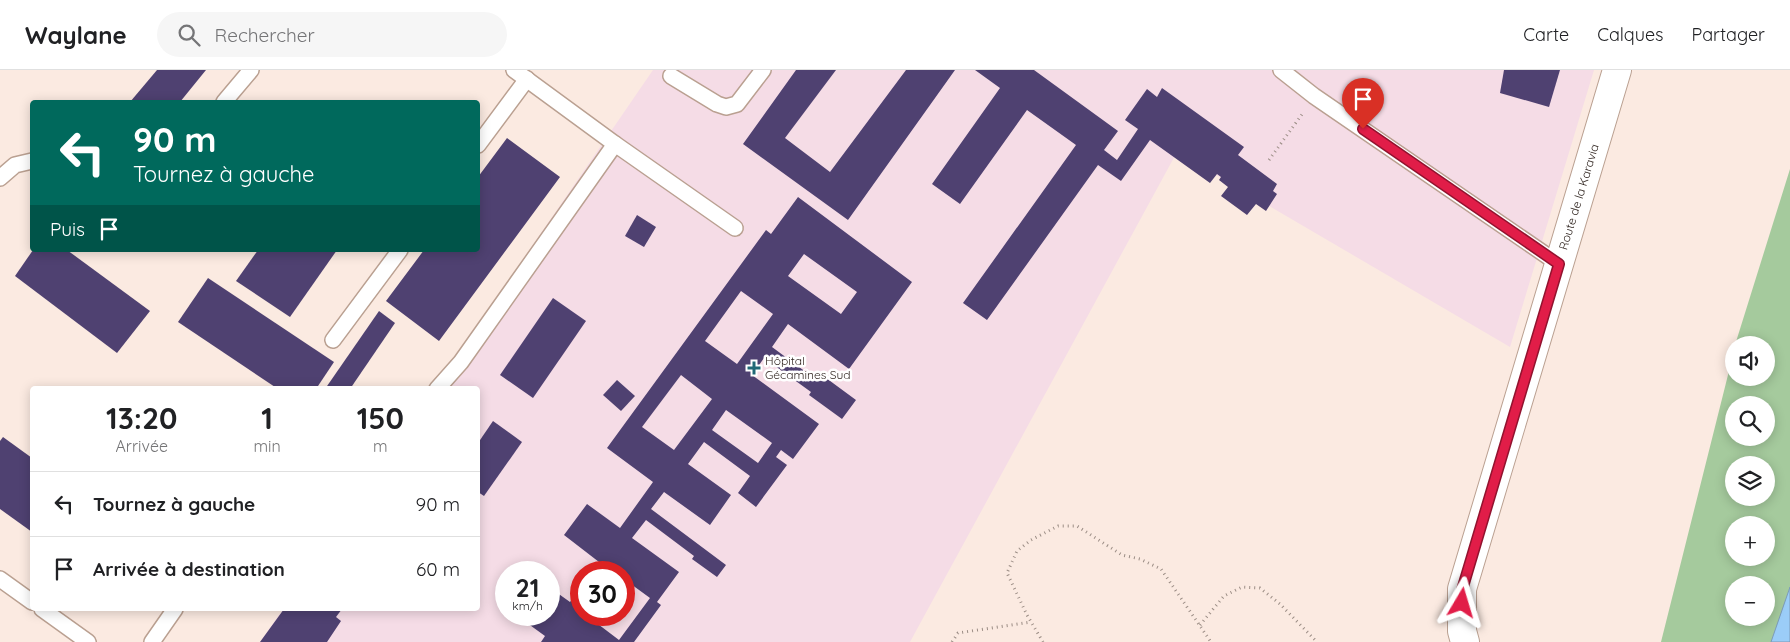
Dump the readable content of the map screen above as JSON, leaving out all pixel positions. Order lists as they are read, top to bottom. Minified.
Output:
{"streets":{"street":["Route de la Karavia"]},"places":{"health":["Hôpital Gécamines Sud"]},"page":{"header":"Waylane","search":"Rechercher","nav":["Carte","Calques","Partager"],"turn":["90 m","Tournez à gauche"],"then":"Puis","map_buttons":["+","−"],"eta":["13:20","Arrivée","1","min","150","m"],"list":[{"name":"Tournez à gauche","value":"90 m"},{"name":"Arrivée à destination","value":"60 m"}],"speed":"21 km/h","limit":"30"}}
